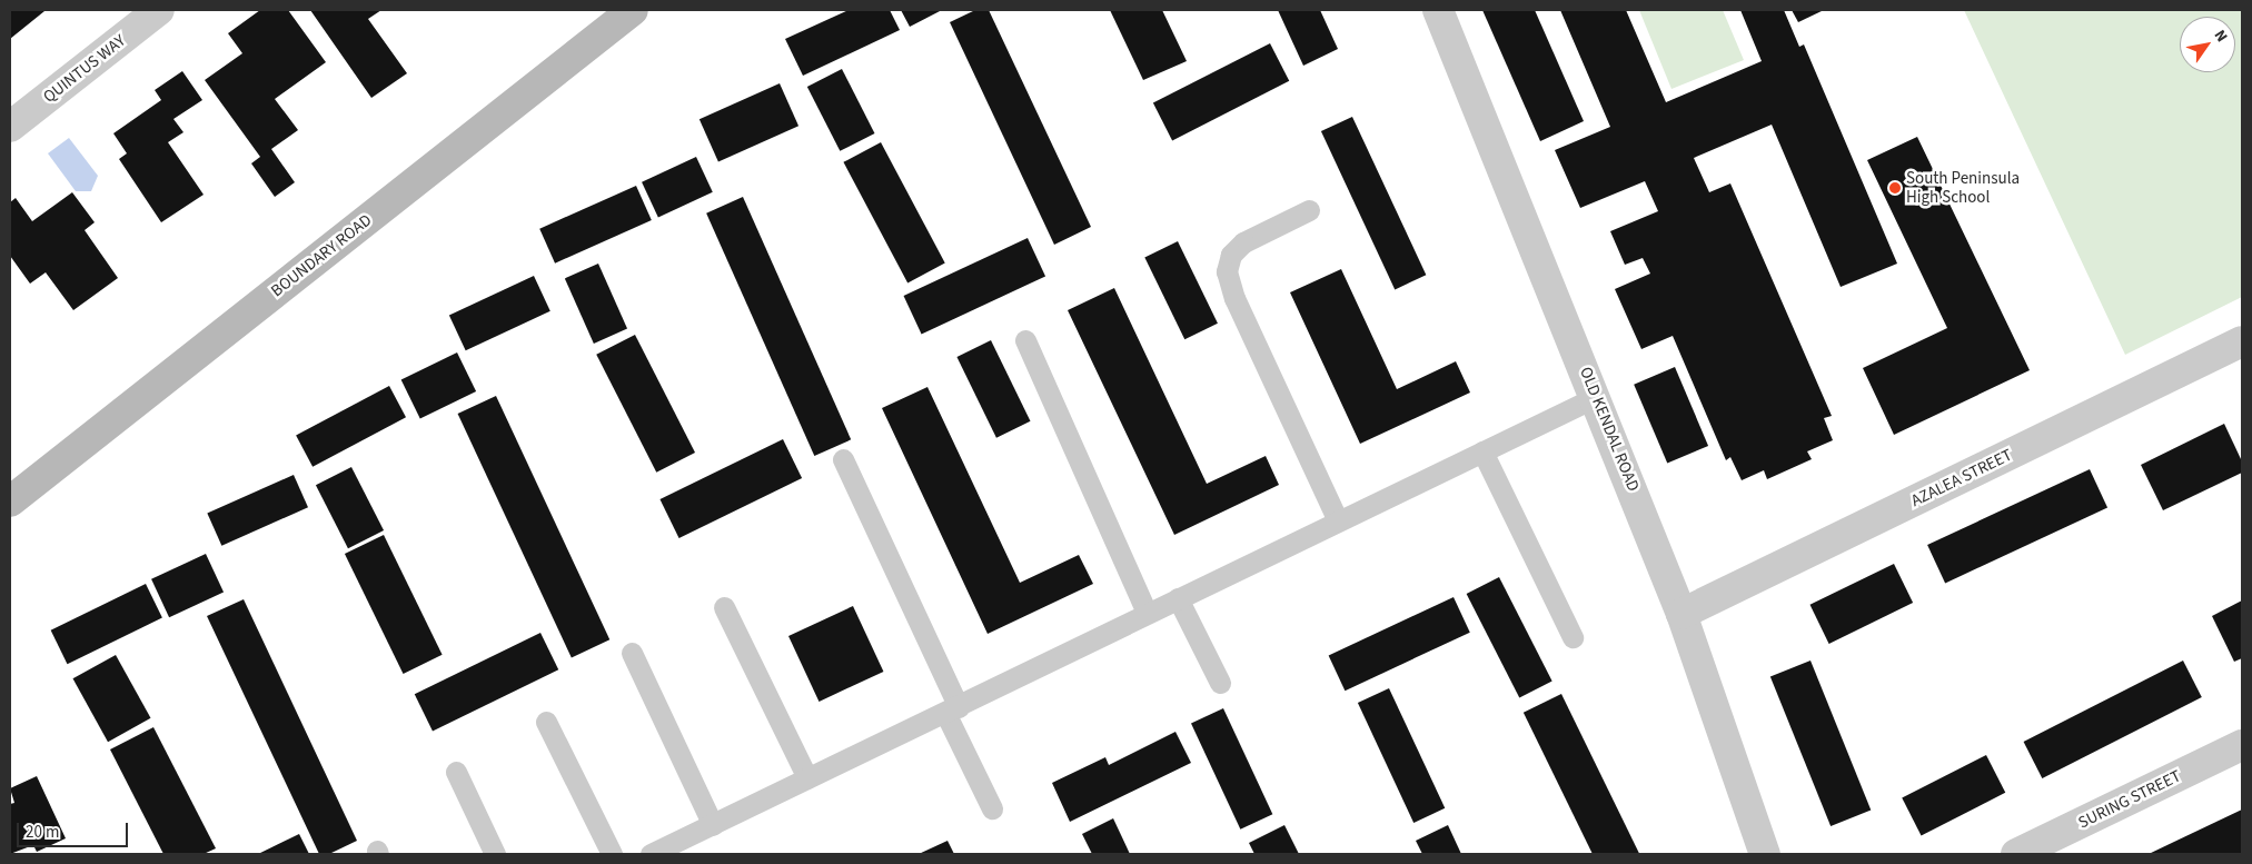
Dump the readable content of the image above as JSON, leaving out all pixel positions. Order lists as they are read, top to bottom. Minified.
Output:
{"streets":{"street":["QUINTUS WAY","BOUNDARY ROAD","OLD KENDAL ROAD","AZALEA STREET","SURING STREET"]},"crossings":[["OLD KENDAL ROAD","AZALEA STREET"]],"places":["South Peninsula High School"],"scale_bar":"20 m","north":"top right"}
